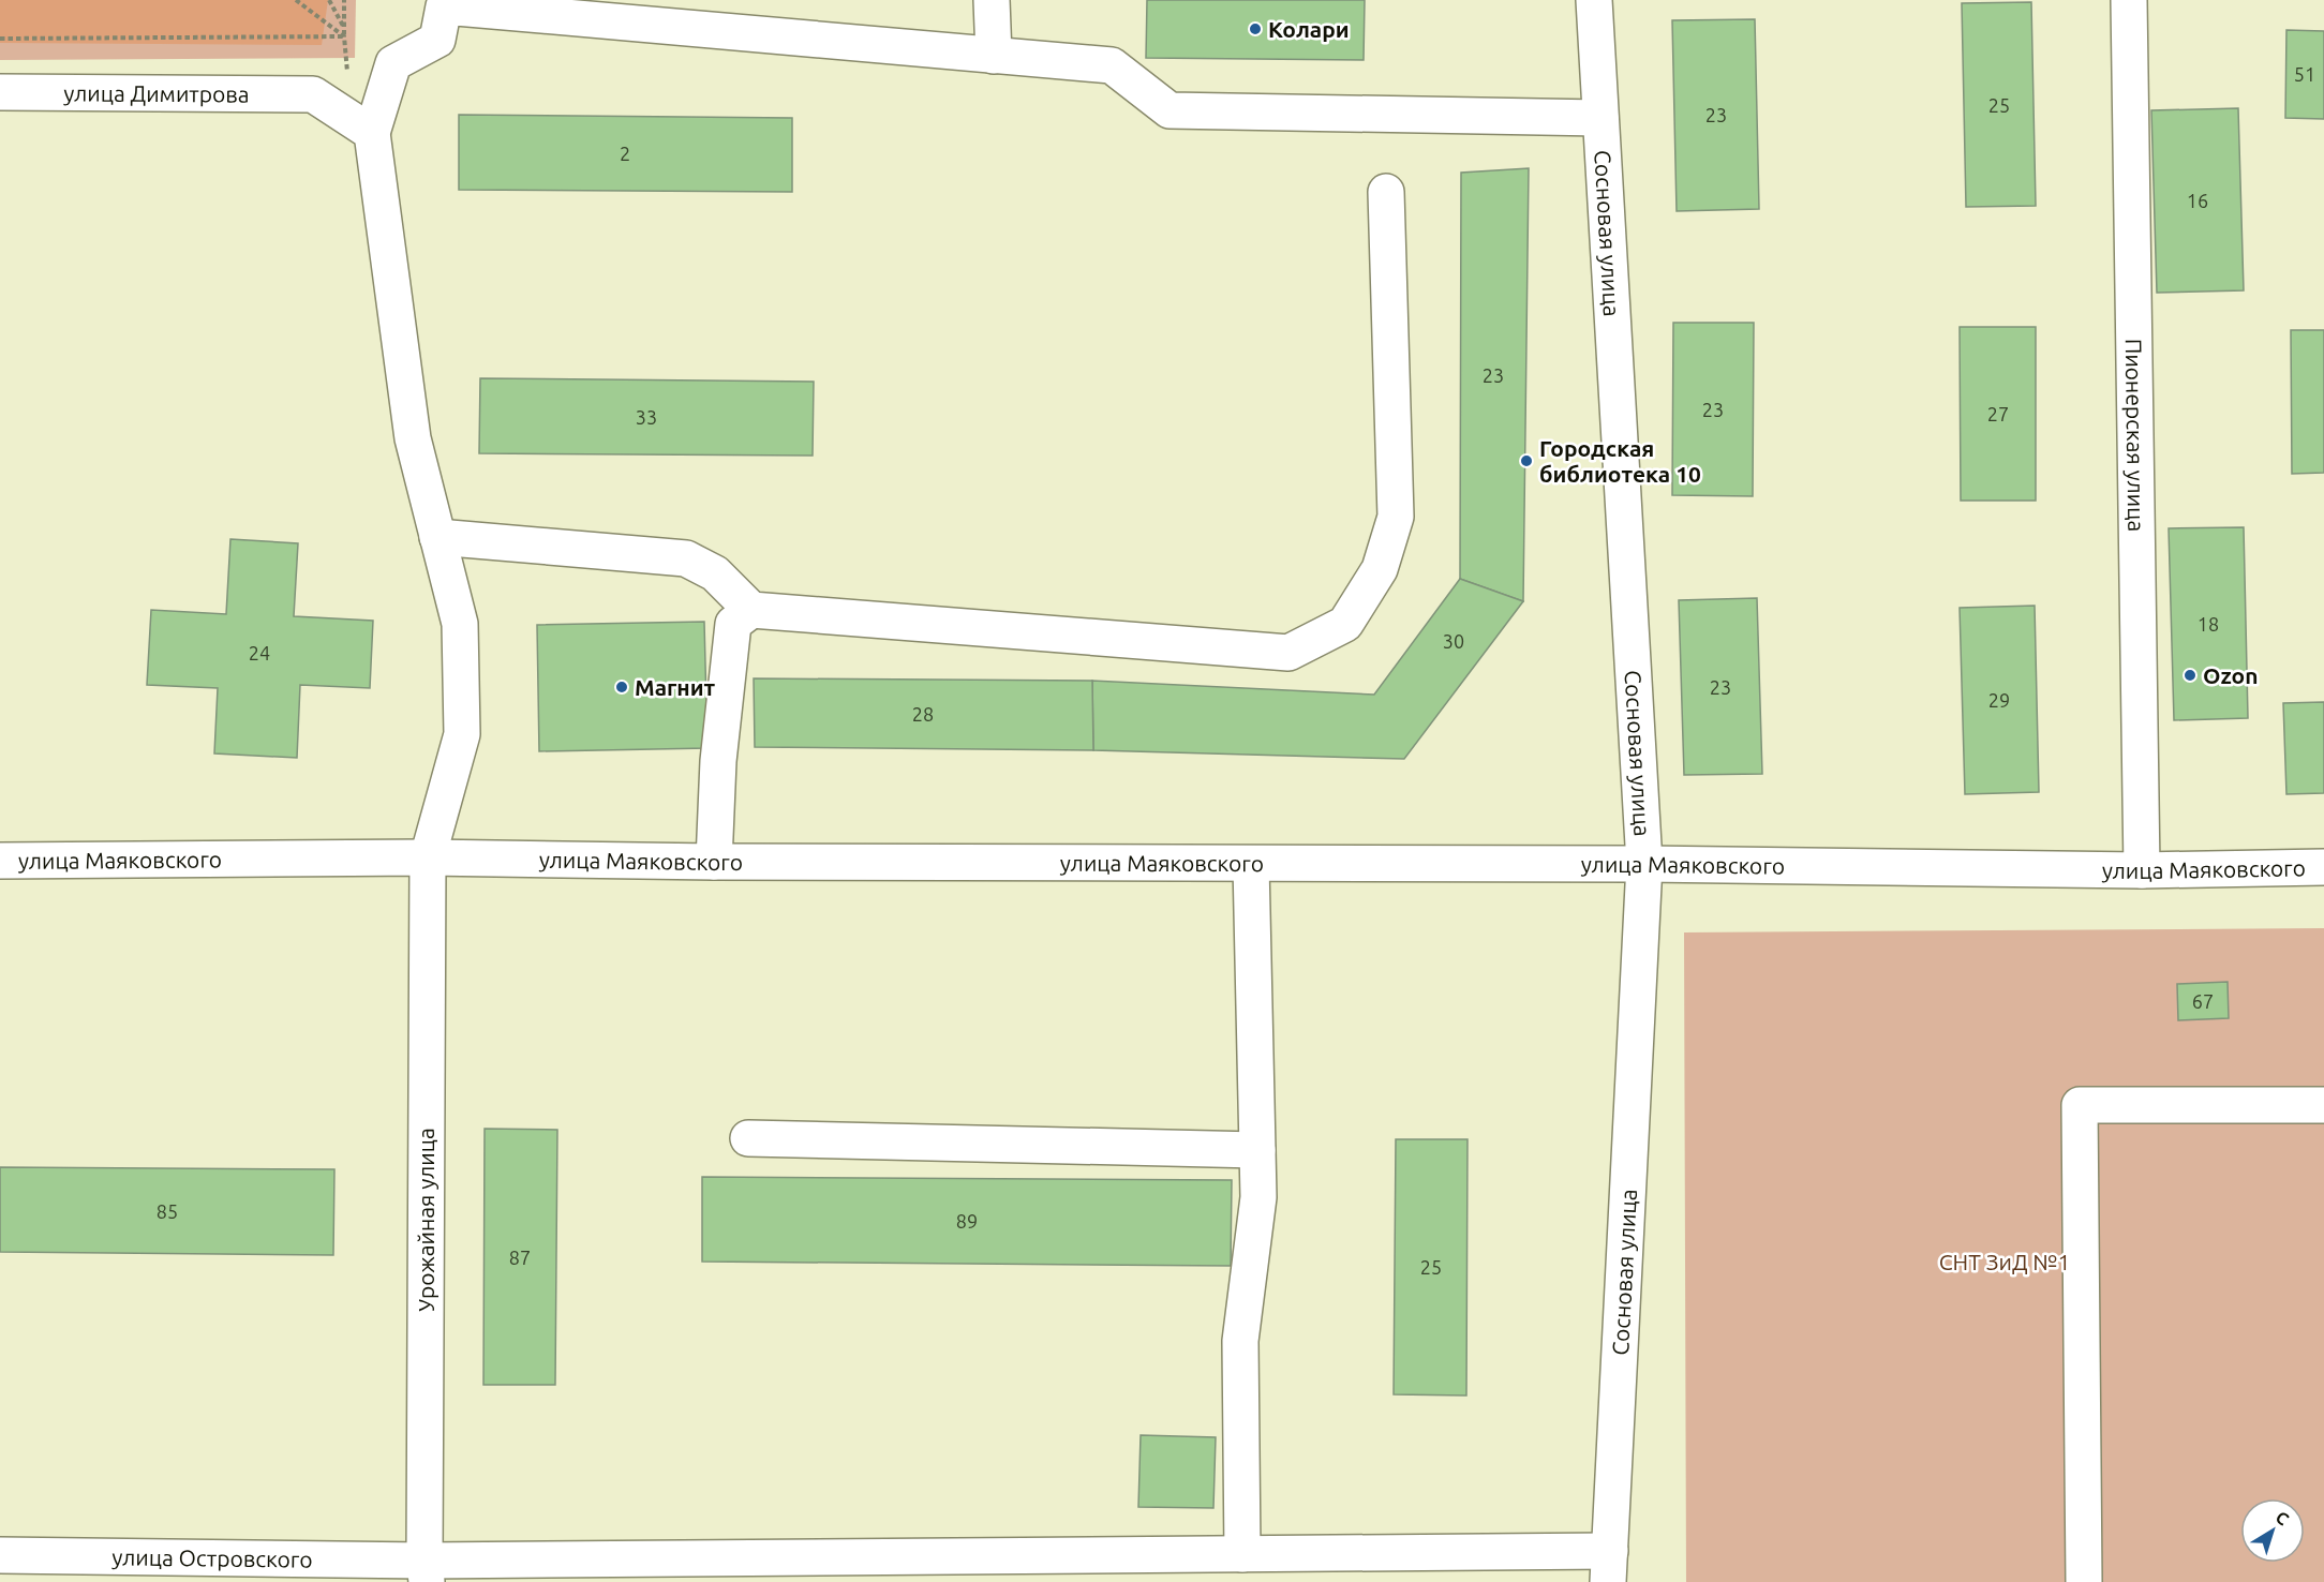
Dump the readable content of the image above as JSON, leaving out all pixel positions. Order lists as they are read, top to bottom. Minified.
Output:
{"streets":{"street":["улица Димитрова","Сосновая улица","Пионерская улица","улица Маяковского","Урожайная улица","улица Островского"]},"crossings":[["улица Димитрова","Урожайная улица"],["Сосновая улица","улица Маяковского"],["Сосновая улица","улица Островского"],["Пионерская улица","улица Маяковского"],["улица Маяковского","Урожайная улица"],["Урожайная улица","улица Островского"]],"parks":["СНТ ЗиД №1"],"places":["Колари","Городская библиотека 10","Ozon","Магнит"],"house_numbers":["51","25","23","2","16","23","23","27","33","18","30","24","23","29","28","67","85","89","87","25"],"north":"top right"}
